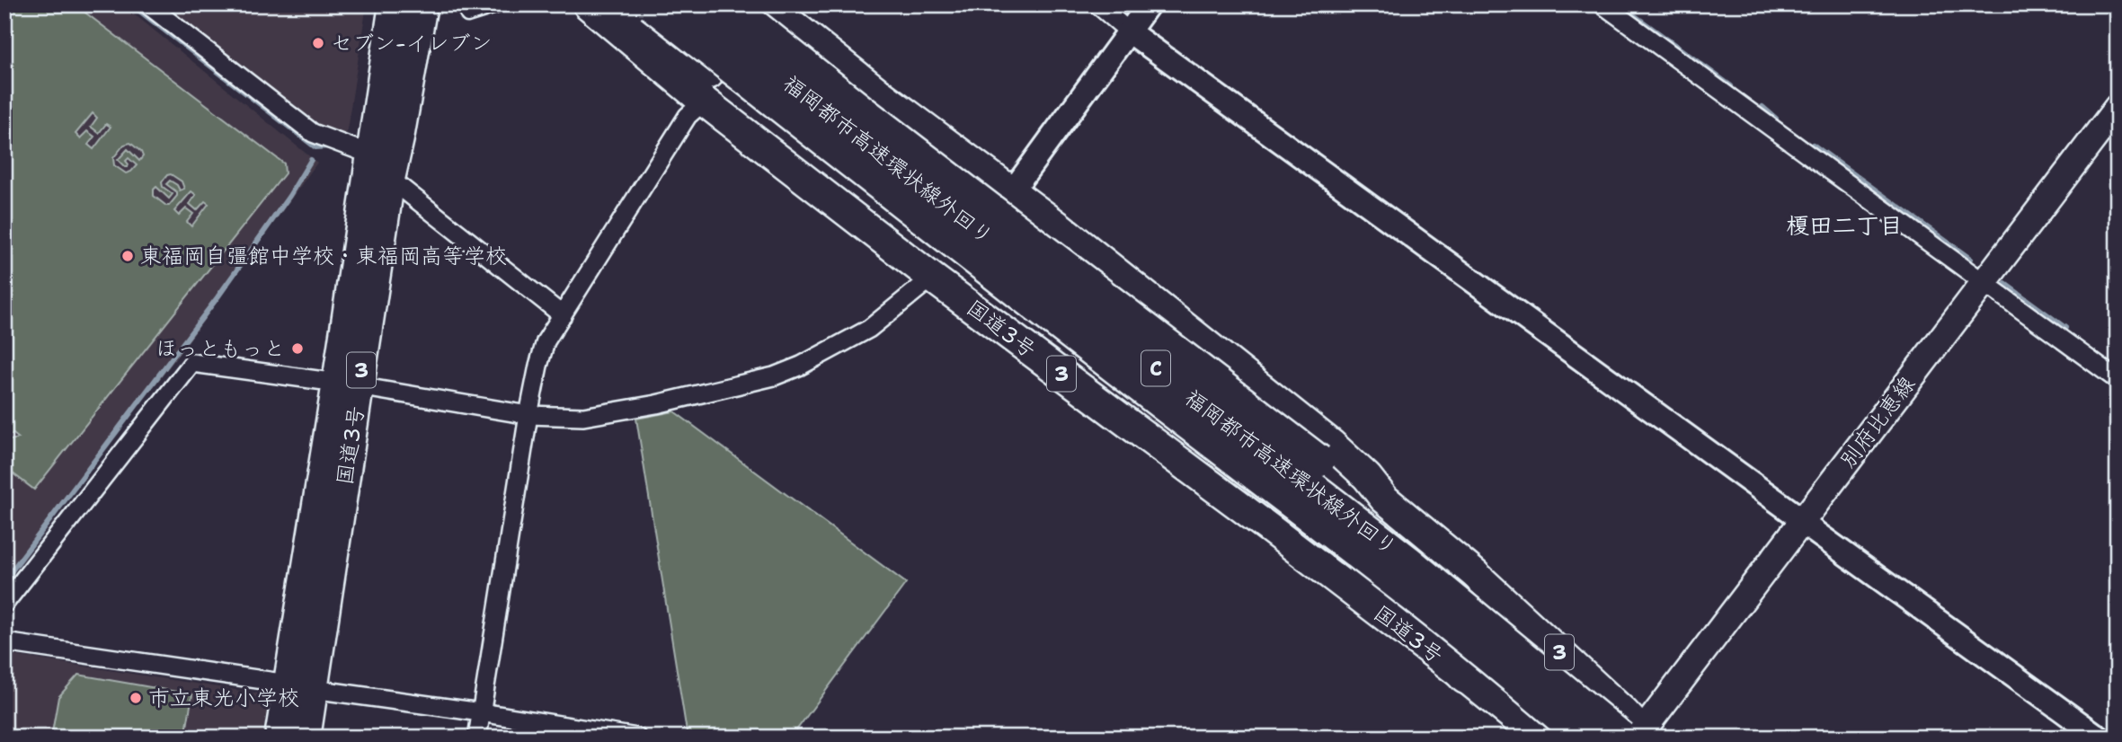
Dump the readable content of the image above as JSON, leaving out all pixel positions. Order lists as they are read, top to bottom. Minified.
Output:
{"streets":{"highway":["福岡都市高速環状線外回り","国道3号","C","3"],"main road":["別府比恵線"]},"crossings":[["福岡都市高速環状線外回り","3"],["福岡都市高速環状線外回り","別府比恵線"],["3","別府比恵線"]],"districts":["榎田二丁目"],"places":["セブン-イレブン","東福岡自彊館中学校・東福岡高等学校","ほっともっと","市立東光小学校"]}
